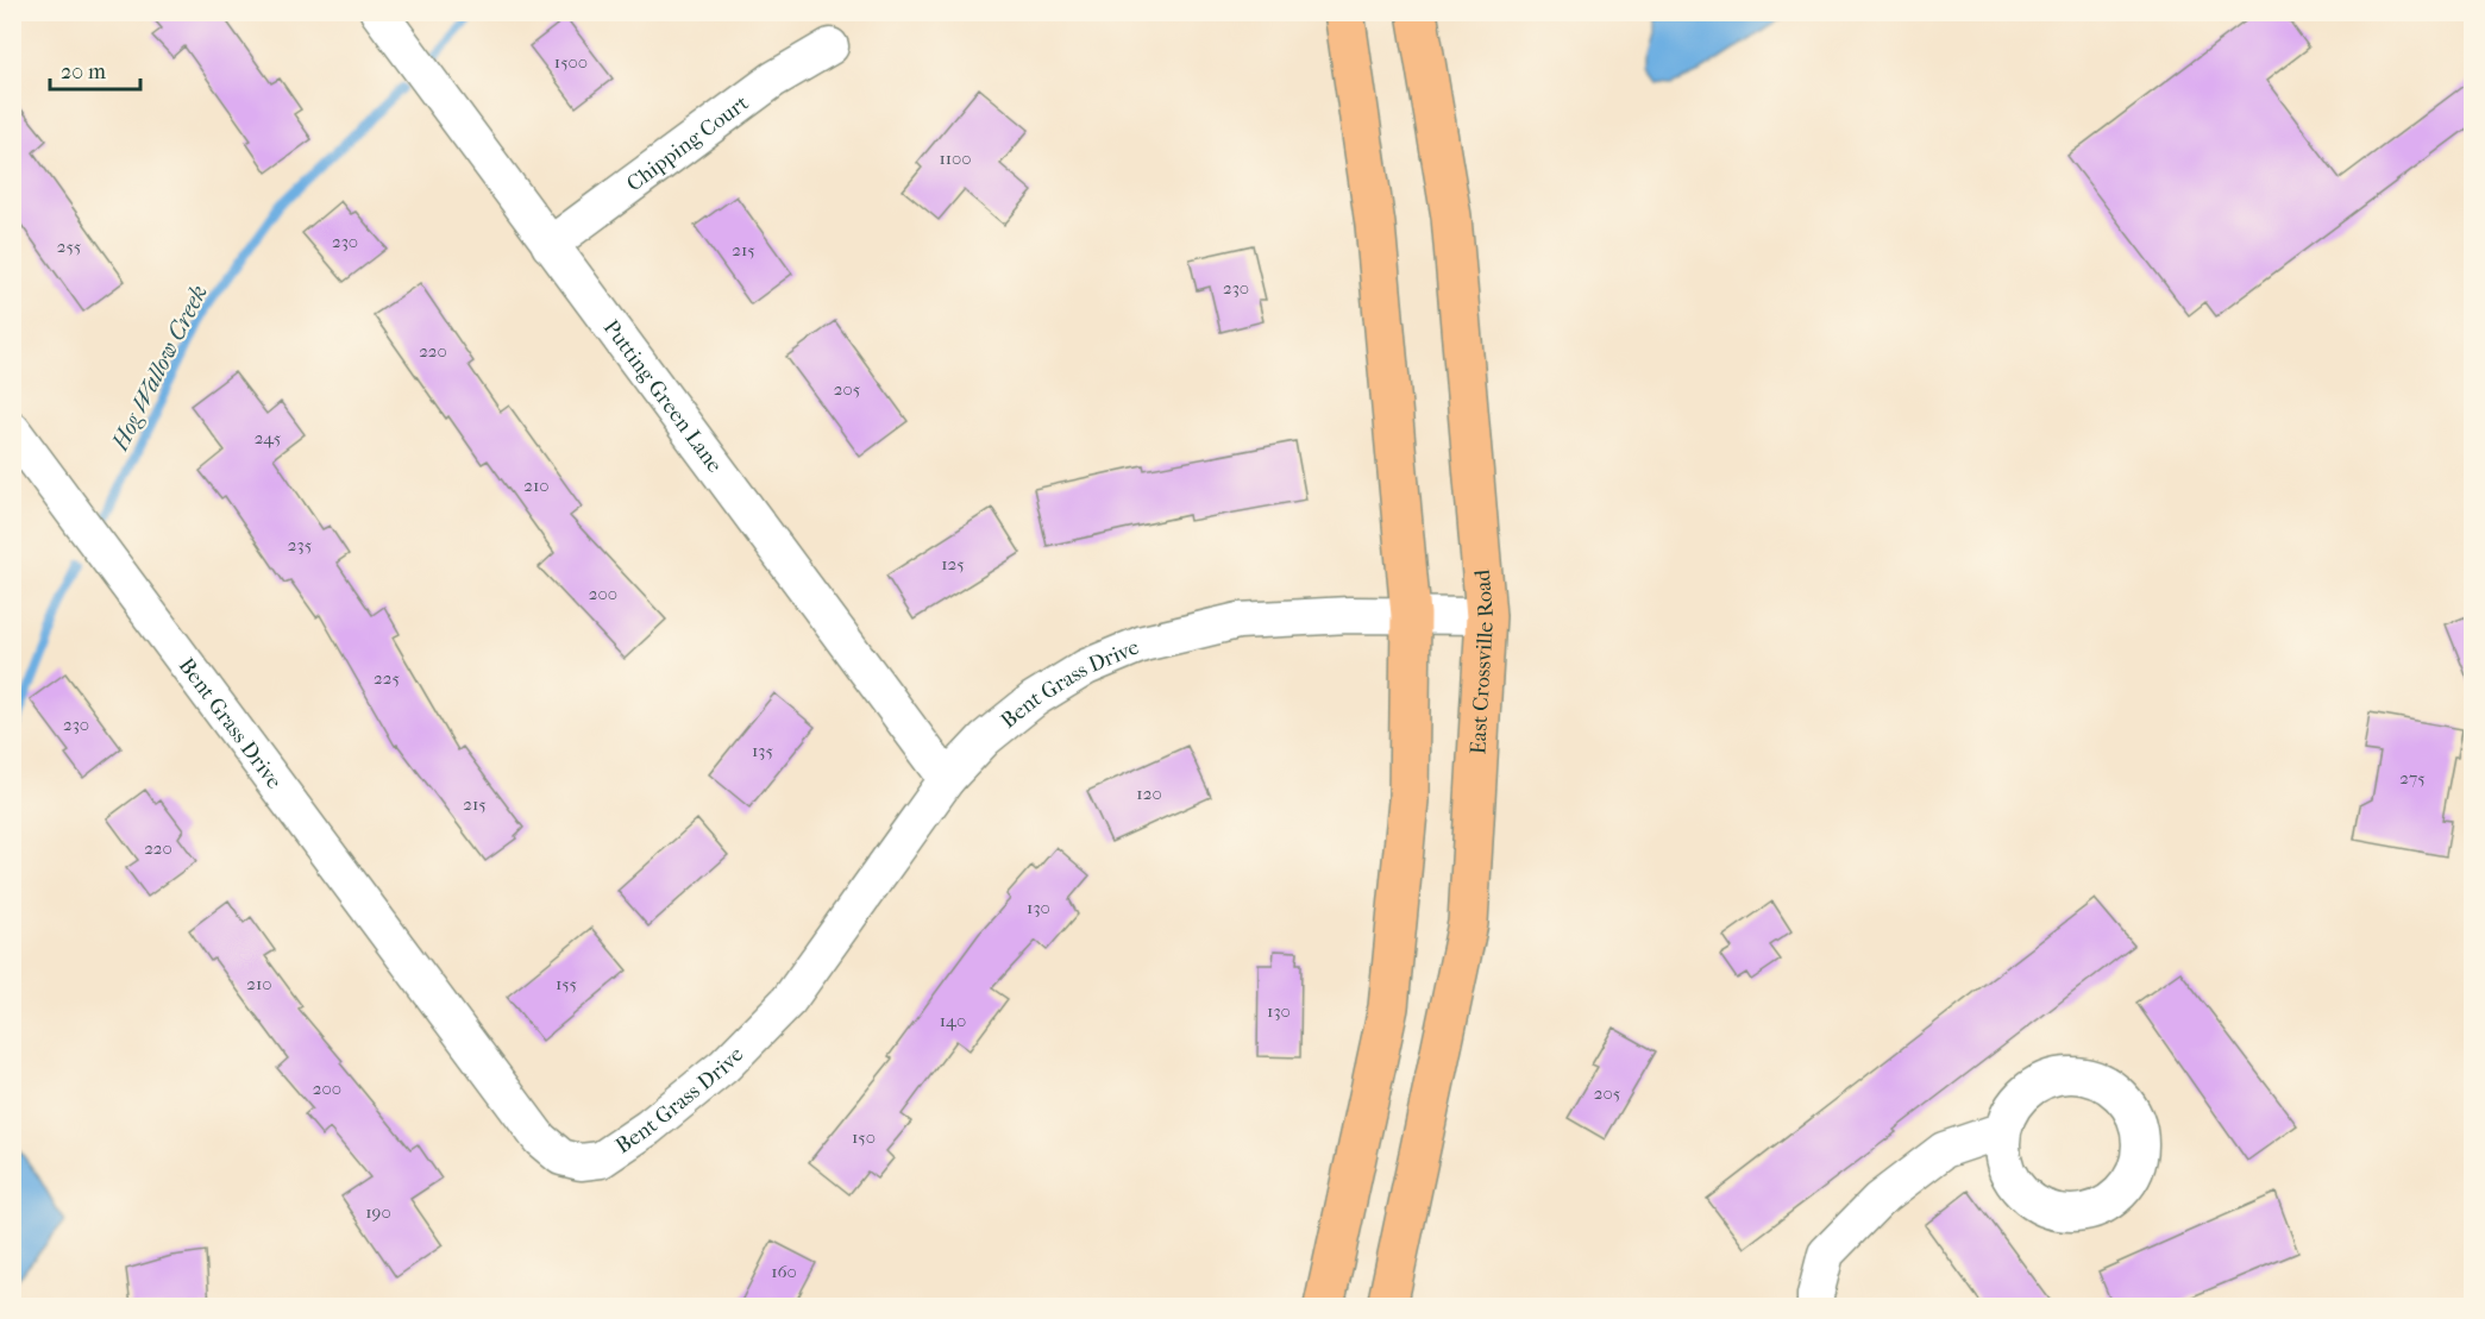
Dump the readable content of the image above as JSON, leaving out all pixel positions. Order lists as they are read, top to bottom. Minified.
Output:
{"streets":{"main road":["East Crossville Road"],"street":["Chipping Court","Putting Green Lane","Bent Grass Drive"]},"crossings":[["Chipping Court","Putting Green Lane"],["Putting Green Lane","Bent Grass Drive"],["East Crossville Road","Bent Grass Drive"]],"water":["Hog Wallow Creek"],"house_numbers":["1500","1100","230","255","215","230","220","205","245","210","235","125","200","225","230","135","275","120","215","220","130","210","155","130","140","200","205","150","190","160"],"scale_bar":"20 m"}
